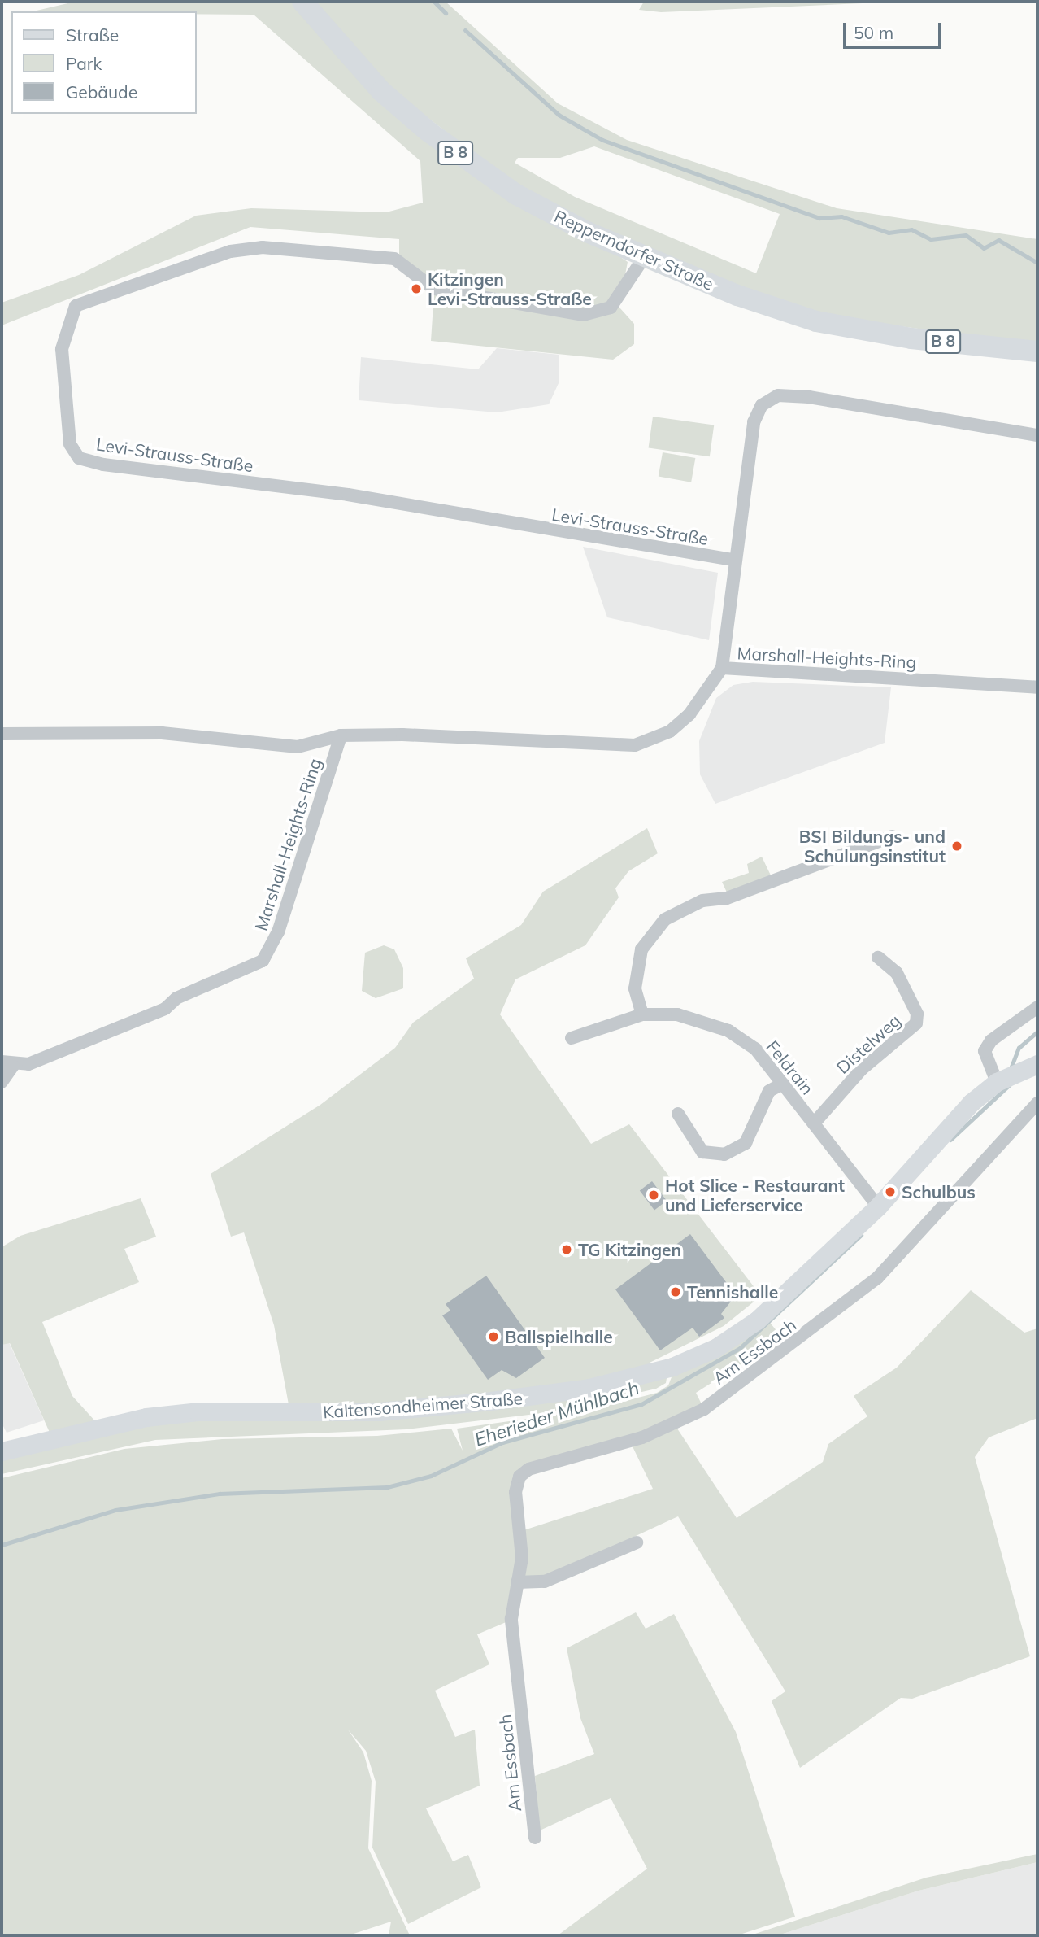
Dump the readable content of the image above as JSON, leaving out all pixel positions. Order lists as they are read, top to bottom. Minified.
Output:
{"streets":{"main road":["B 8","Repperndorfer Straße","Kaltensondheimer Straße"],"street":["Levi-Strauss-Straße","Marshall-Heights-Ring","Distelweg","Feldrain","Am Essbach"]},"crossings":[["Repperndorfer Straße","Levi-Strauss-Straße"],["Distelweg","Feldrain"],["Feldrain","Kaltensondheimer Straße"]],"water":["Eherieder Mühlbach"],"places":["Kitzingen Levi-Strauss-Straße","BSI Bildungs- und Schulungsinstitut","Schulbus","Hot Slice - Restaurant und Lieferservice","TG Kitzingen","Tennishalle","Ballspielhalle"],"legend":["Straße","Park","Gebäude"],"scale_bar":"50 m"}
